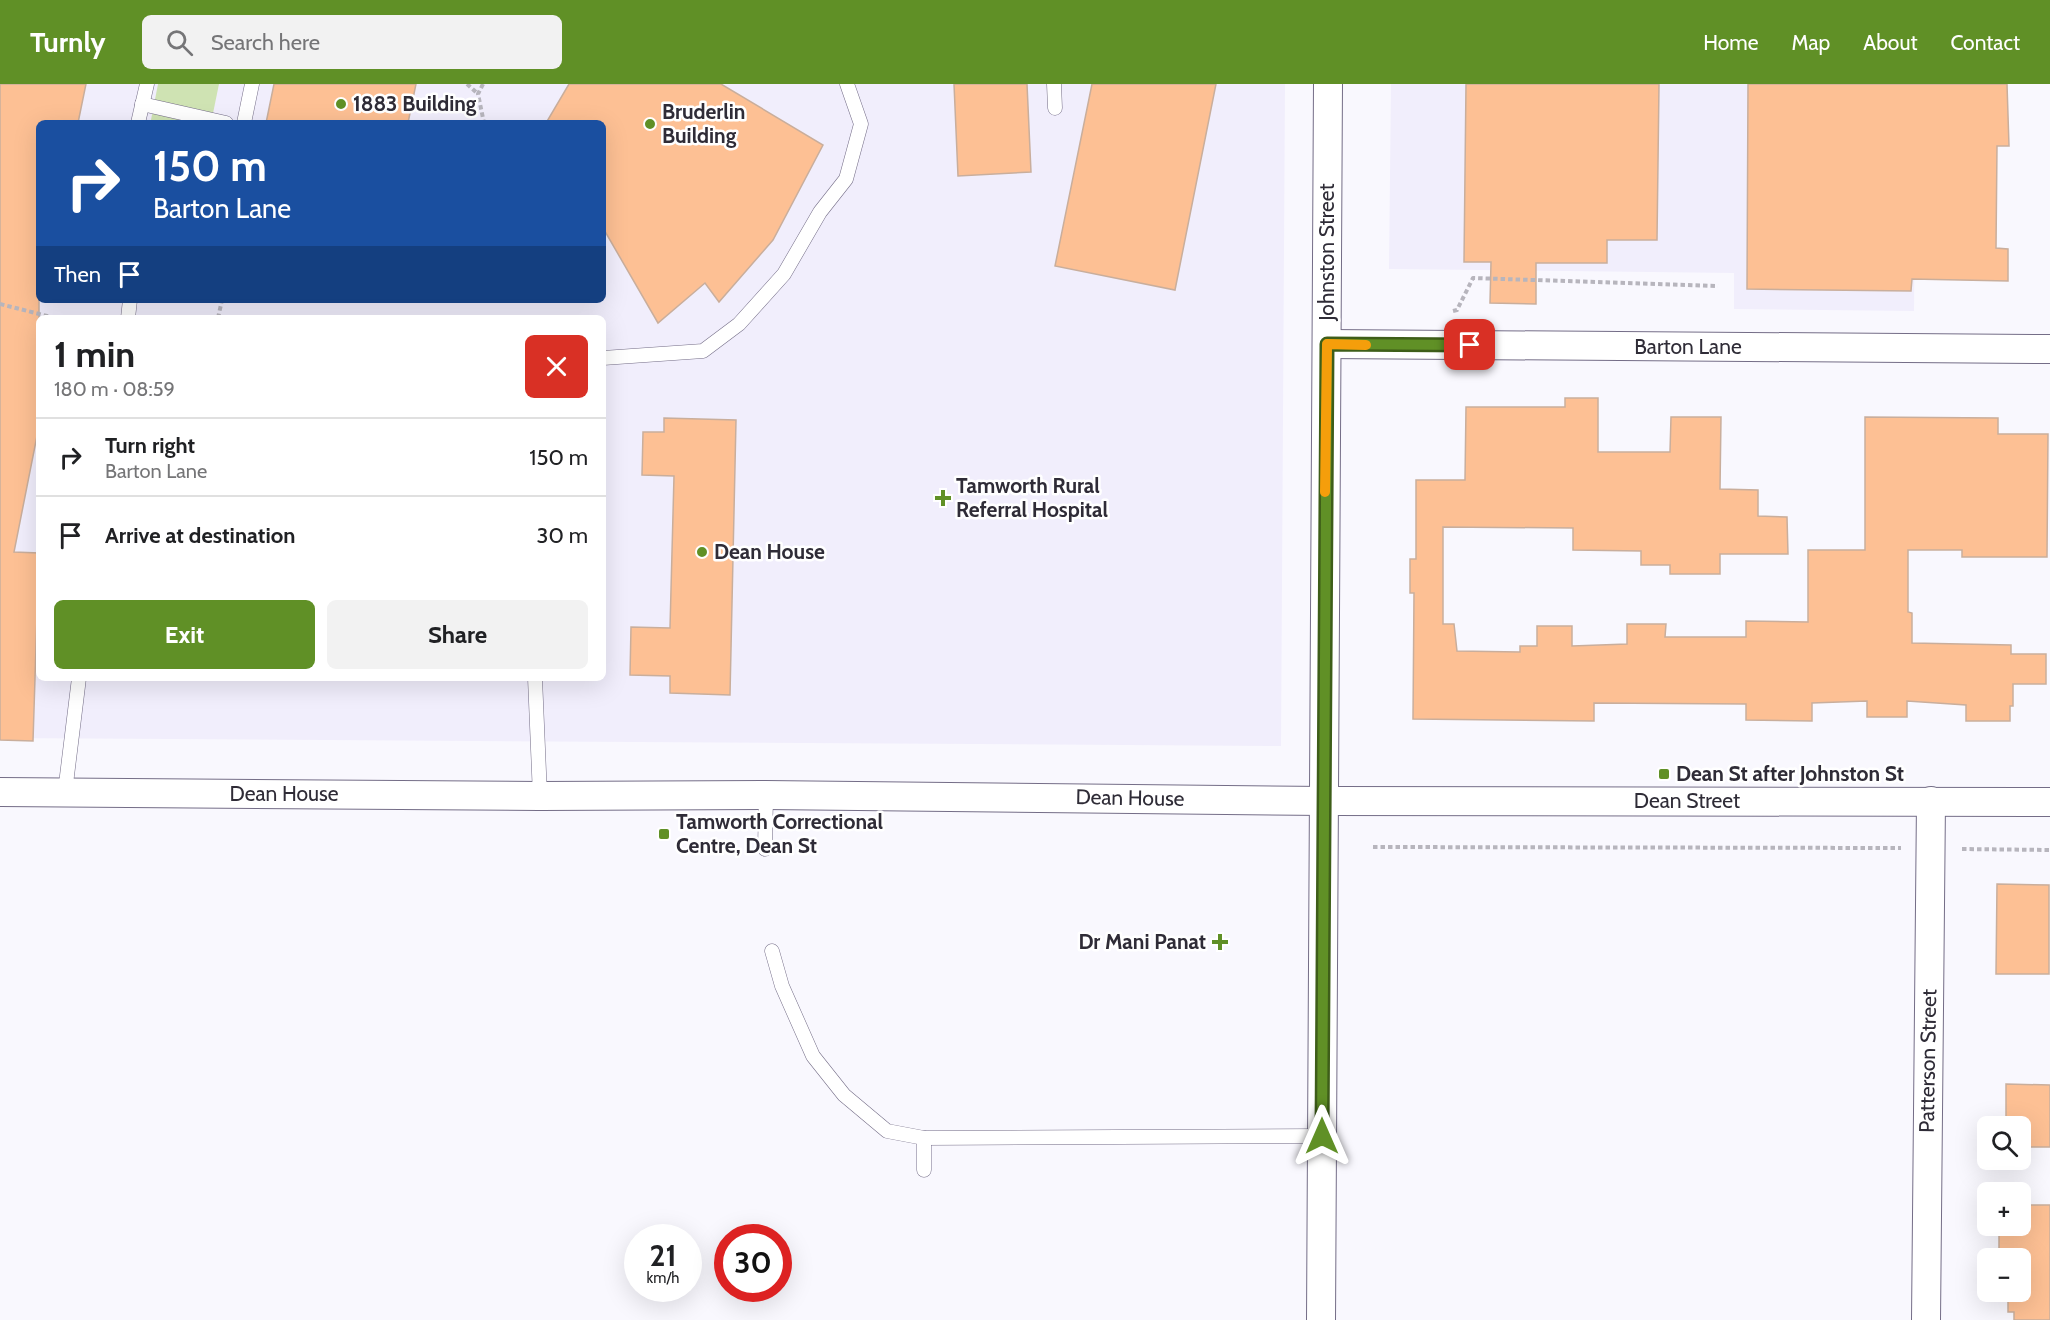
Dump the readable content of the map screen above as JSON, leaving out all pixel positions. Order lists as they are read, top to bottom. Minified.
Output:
{"streets":{"street":["Johnston Street","Barton Lane","Dean House","Dean Street","Patterson Street"]},"crossings":[["Johnston Street","Barton Lane"],["Johnston Street","Dean House"],["Johnston Street","Dean Street"],["Dean House","Dean Street"],["Dean Street","Patterson Street"]],"places":{"other":["1883 Building","Bruderlin Building","Dean House"],"health":["Tamworth Rural Referral Hospital","Dr Mani Panat"],"transit":["Dean St after Johnston St","Tamworth Correctional Centre, Dean St"]},"page":{"header":"Turnly","search":"Search here","nav":["Home","Map","About","Contact"],"turn":["150 m","Barton Lane"],"then":"Then","heading":["1 min","180 m · 08:59"],"list":[{"name":"Turn right","note":"Barton Lane","value":"150 m"},{"name":"Arrive at destination","value":"30 m"}],"buttons":["Exit","Share"],"map_buttons":["+","−"],"speed":"21 km/h","limit":"30"}}
